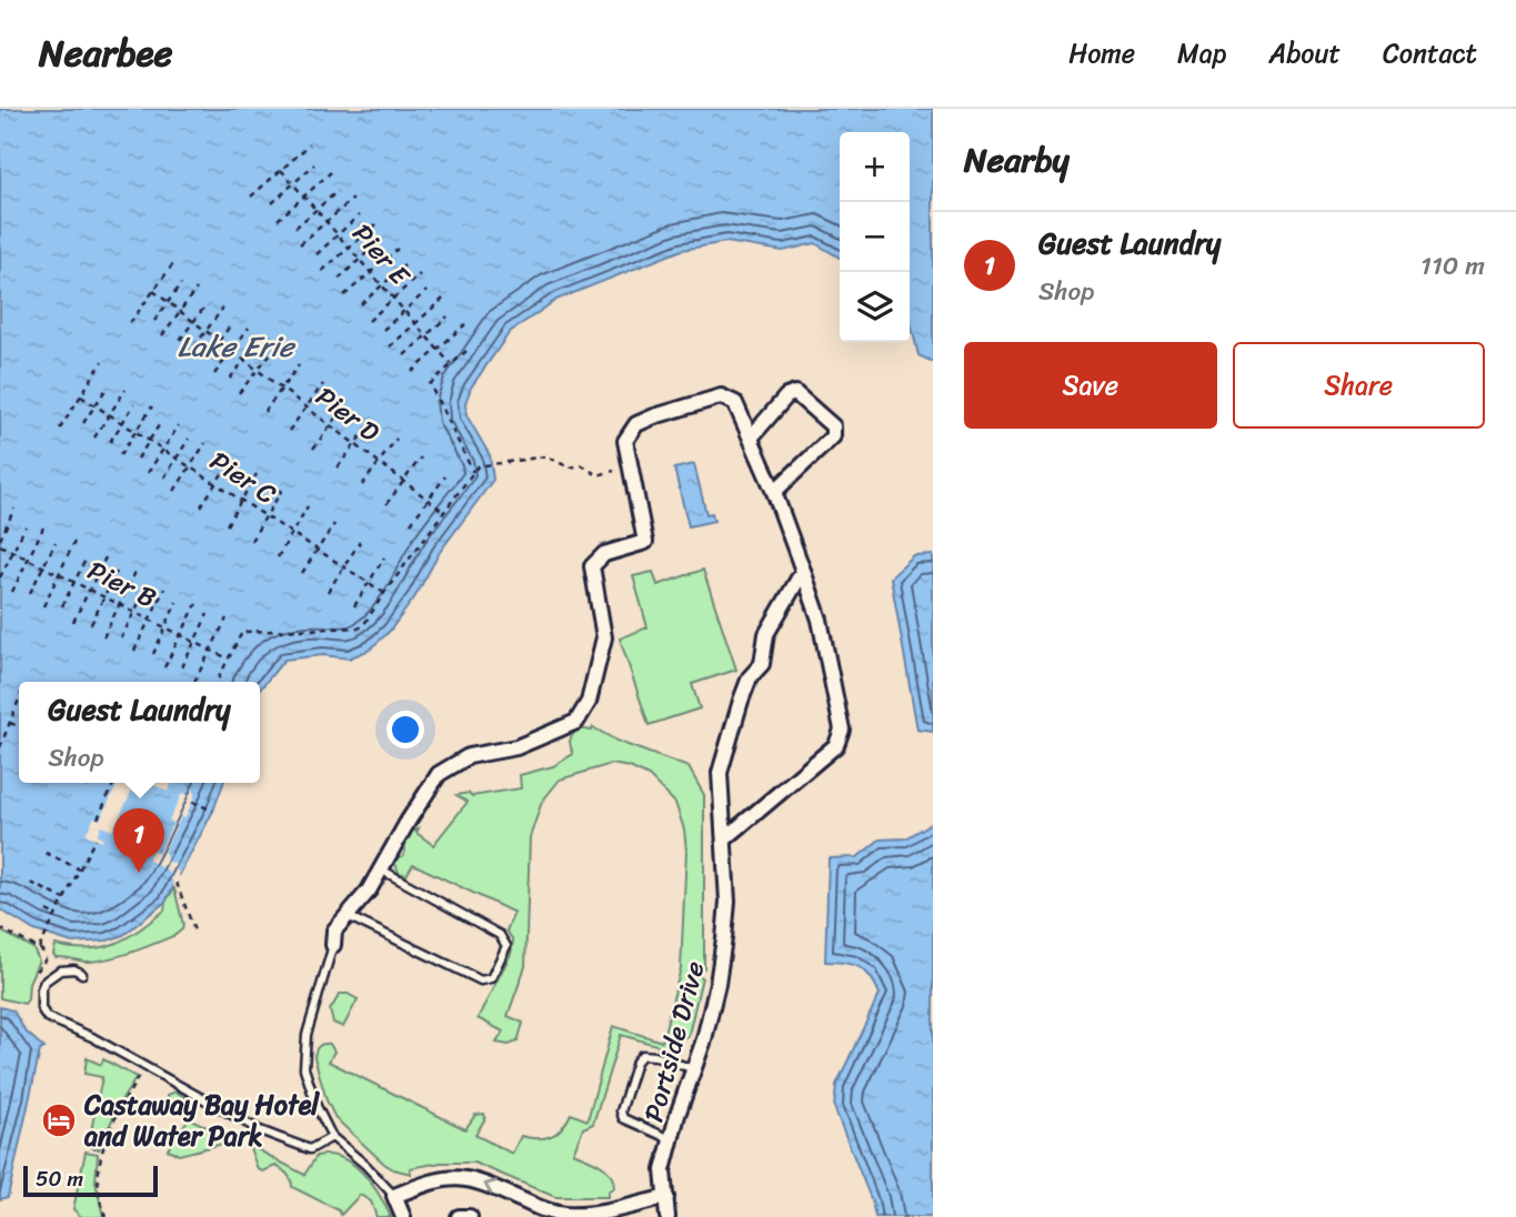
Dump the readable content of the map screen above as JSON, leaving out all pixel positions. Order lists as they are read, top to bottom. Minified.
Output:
{"streets":{"street":["Portside Drive"],"path":["Pier E","Pier D","Pier C","Pier B"]},"water":["Lake Erie"],"places":{"hotel":["Castaway Bay Hotel and Water Park"]},"scale_bar":"50 m","page":{"header":"Nearbee","nav":["Home","Map","About","Contact"],"heading":"Nearby","map_buttons":["+","−"],"list":[{"mark":"1","name":"Guest Laundry","note":"Shop","value":"110 m"}],"buttons":["Save","Share"],"popup":["Guest Laundry","Shop"],"pins":"1","scale":"50 m"}}
